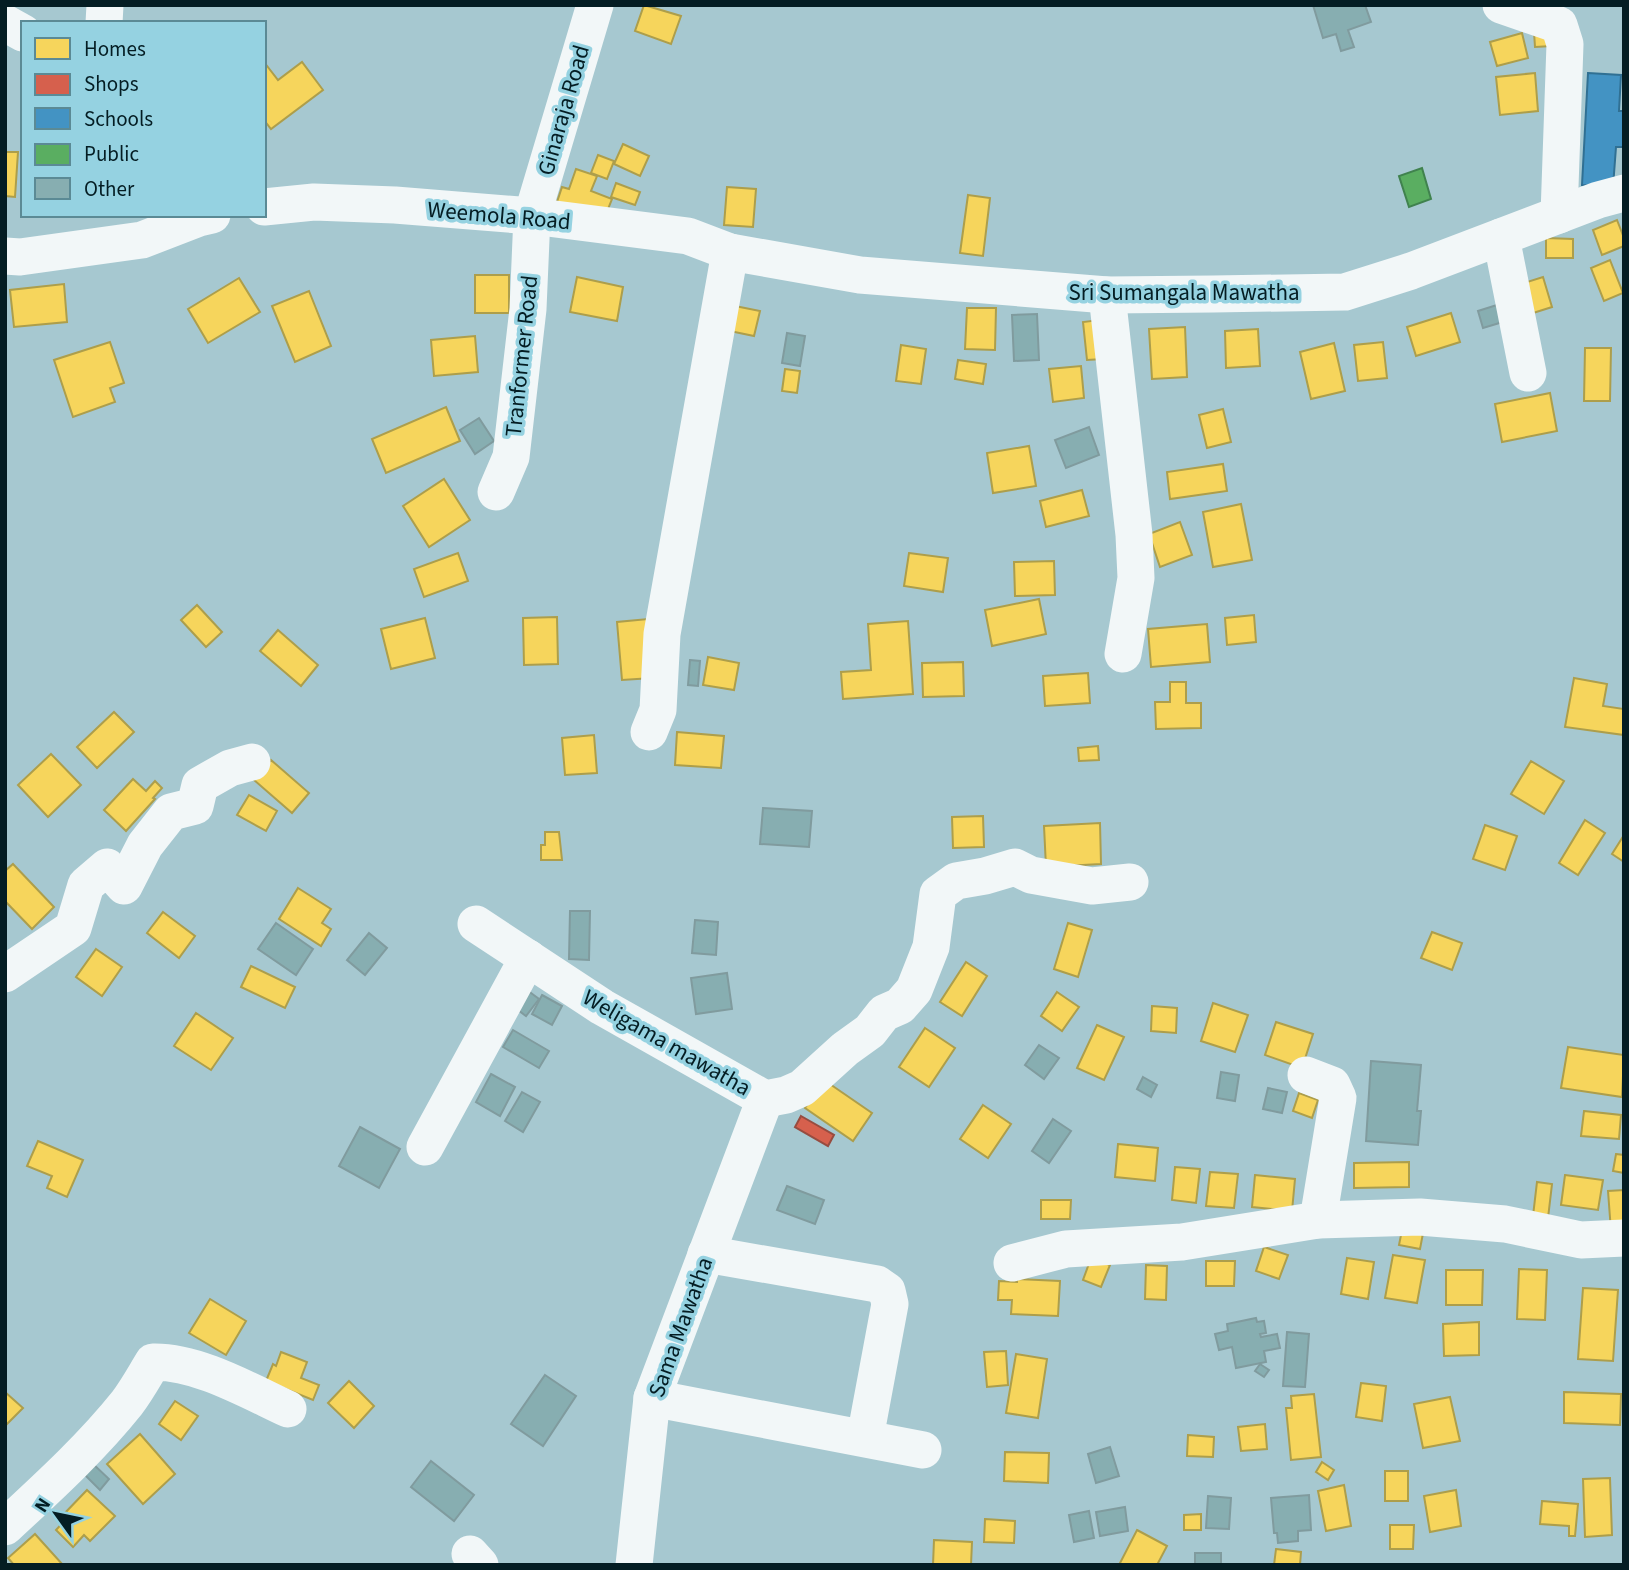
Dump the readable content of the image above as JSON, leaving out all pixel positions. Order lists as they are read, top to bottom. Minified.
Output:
{"streets":{"street":["Ginaraja Road","Weemola Road","Sri Sumangala Mawatha","Tranformer Road","Weligama mawatha","Sama Mawatha"]},"crossings":[["Ginaraja Road","Weemola Road"],["Ginaraja Road","Tranformer Road"],["Weemola Road","Sri Sumangala Mawatha"],["Weemola Road","Tranformer Road"],["Weligama mawatha","Sama Mawatha"]],"legend":["Homes","Shops","Schools","Public","Other"],"north":"top left"}
